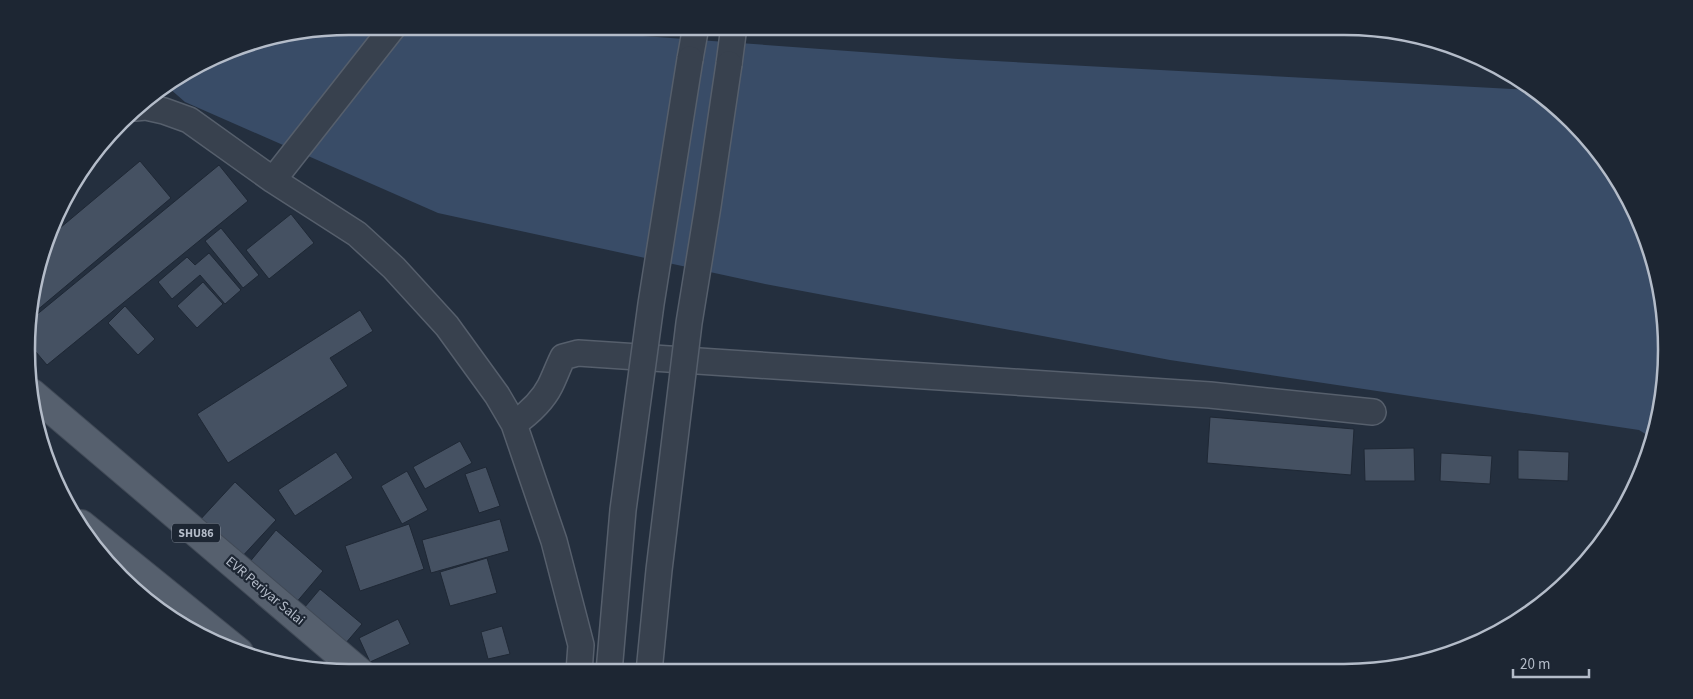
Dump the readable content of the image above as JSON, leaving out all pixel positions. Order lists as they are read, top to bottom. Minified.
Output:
{"streets":{"main road":["SHU86","EVR Periyar Salai"]},"scale_bar":"20 m"}
